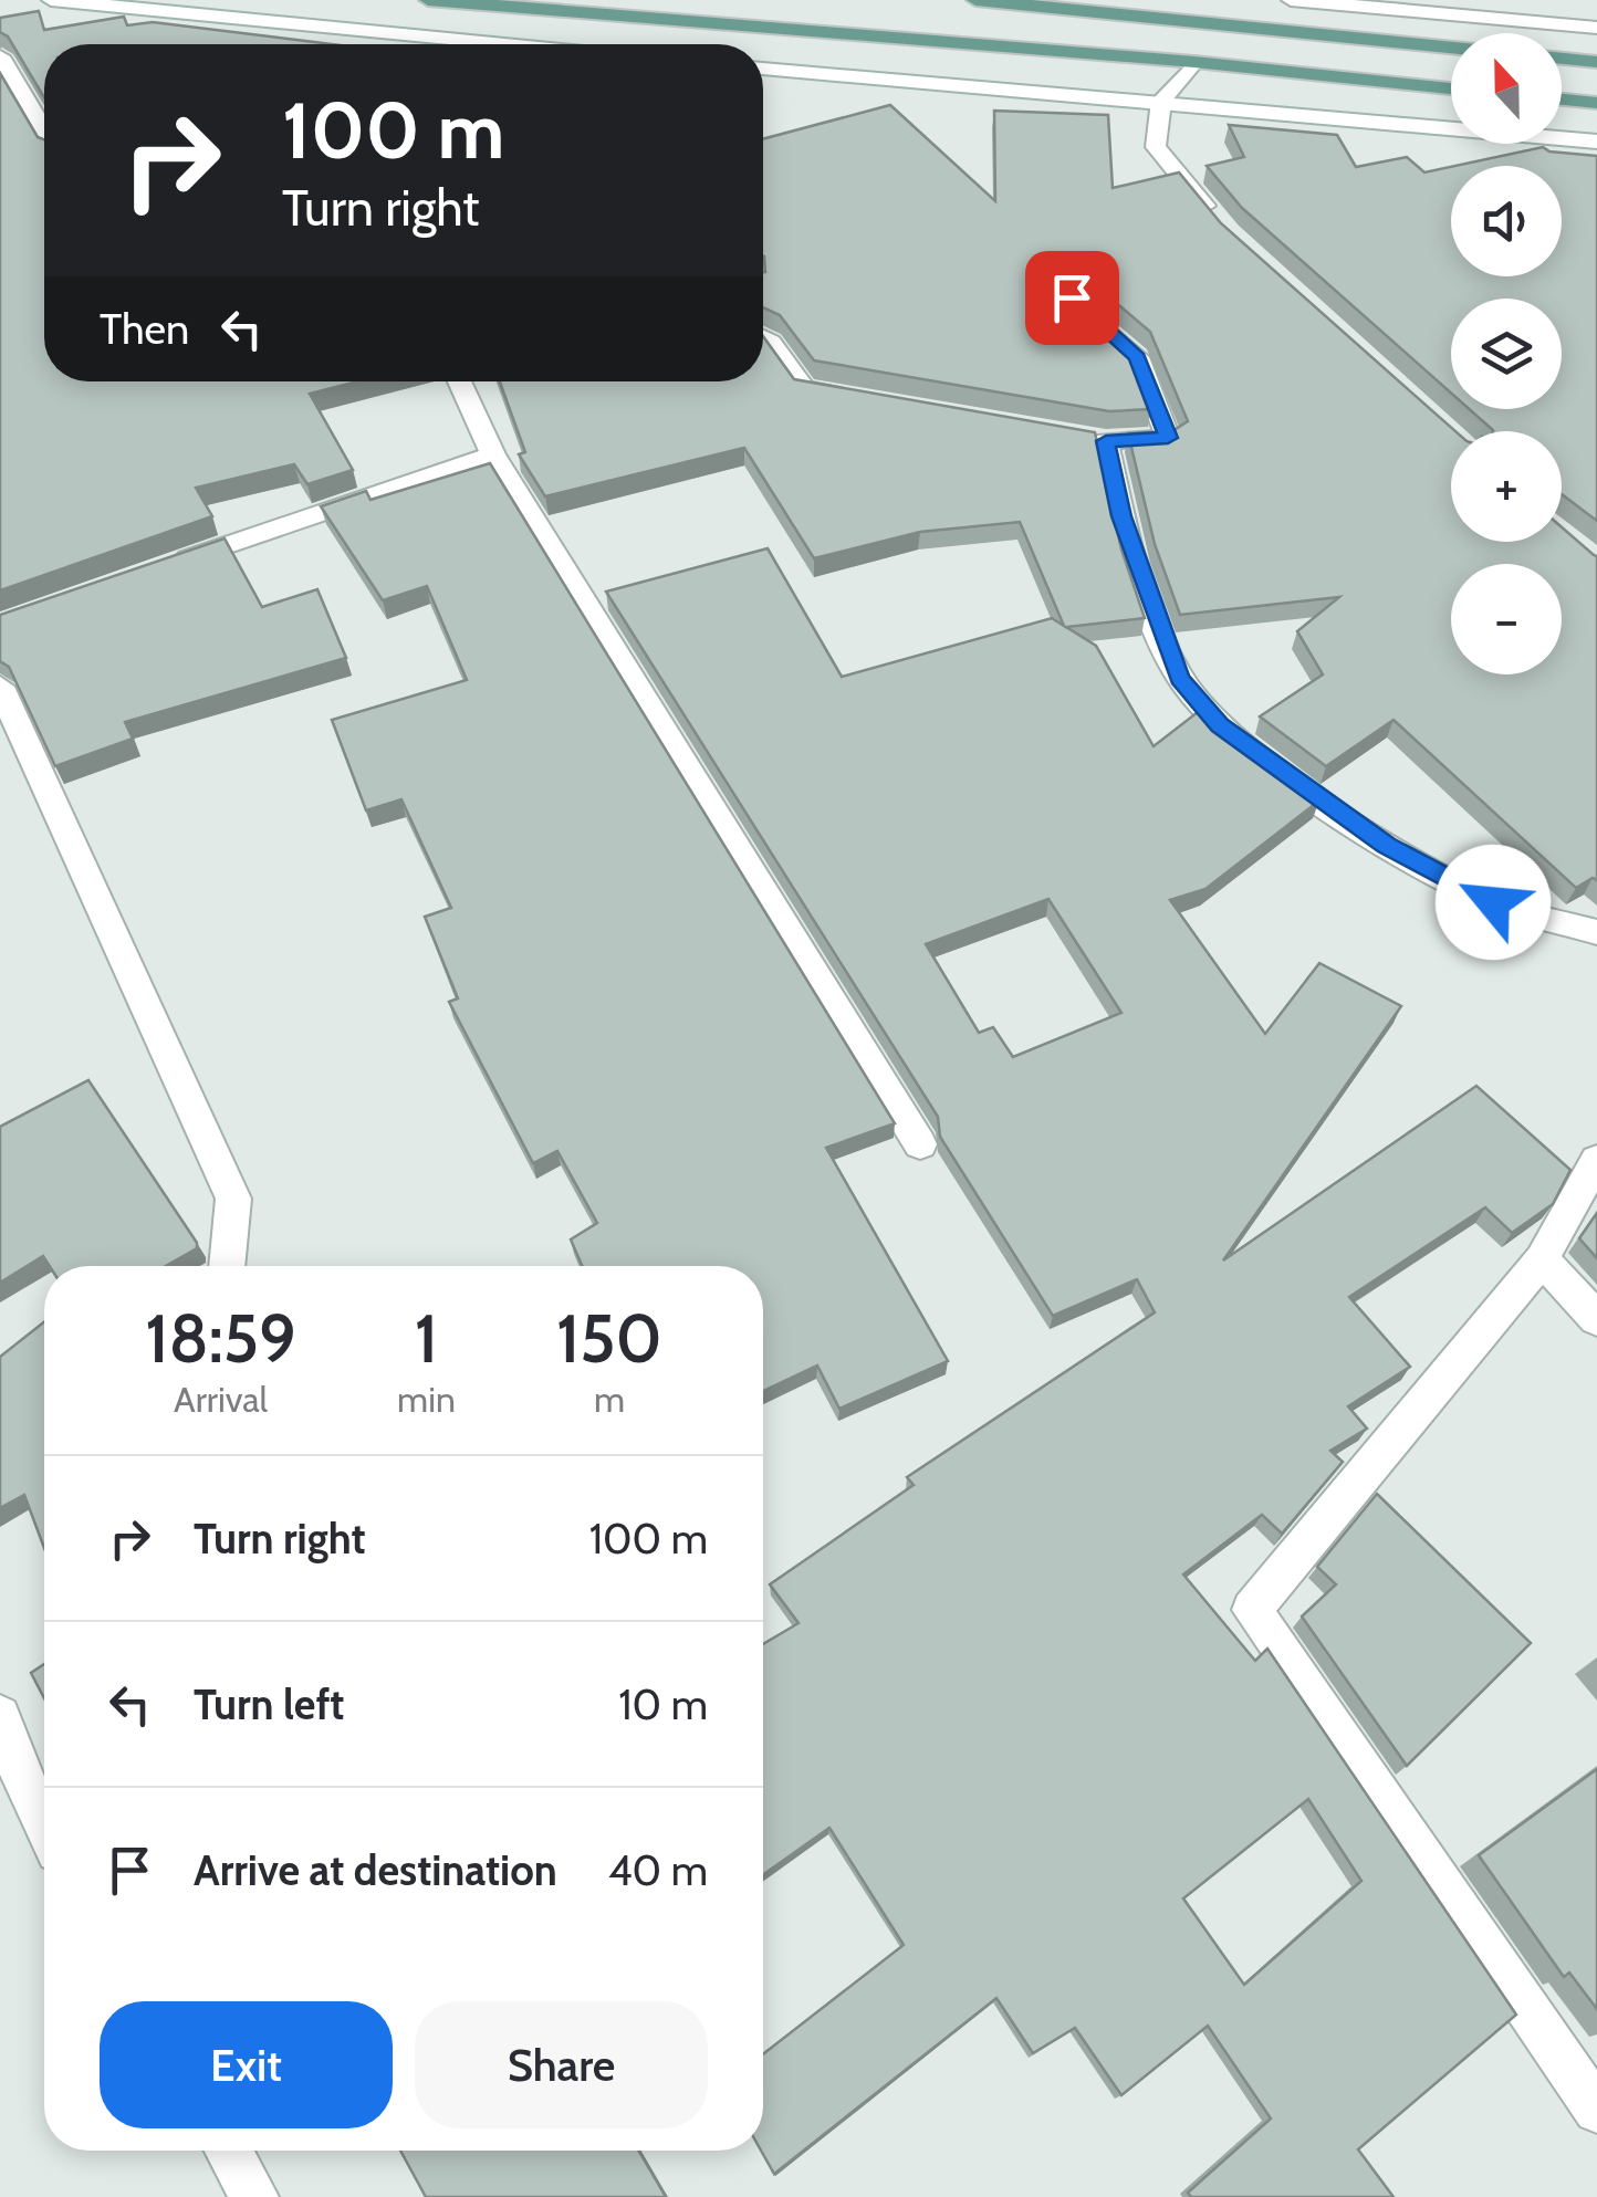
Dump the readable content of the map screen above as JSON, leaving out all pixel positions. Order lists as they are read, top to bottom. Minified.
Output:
{"north":"top","page":{"map_buttons":["+","−"],"turn":["100 m","Turn right"],"then":"Then","eta":["18:59","Arrival","1","min","150","m"],"list":[{"name":"Turn right","value":"100 m"},{"name":"Turn left","value":"10 m"},{"name":"Arrive at destination","value":"40 m"}],"buttons":["Exit","Share"]}}
